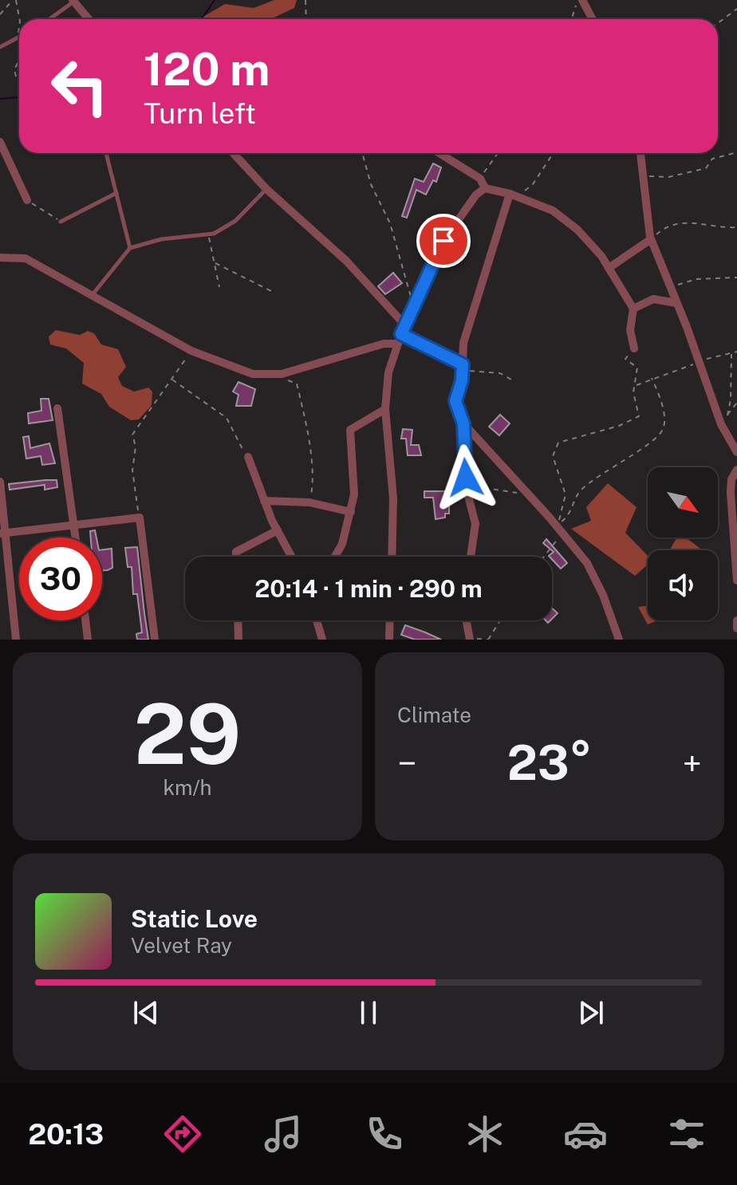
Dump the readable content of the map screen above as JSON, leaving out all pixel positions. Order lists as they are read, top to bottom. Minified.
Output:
{"north":"bottom right","page":{"turn":["120 m","Turn left"],"limit":"30","trip":"20:14 · 1 min · 290 m","tile":[["29","km/h"],"Climate"],"heat":["−","23°","+"],"song":["Static Love","Velvet Ray"],"tabs":"20:13"}}
